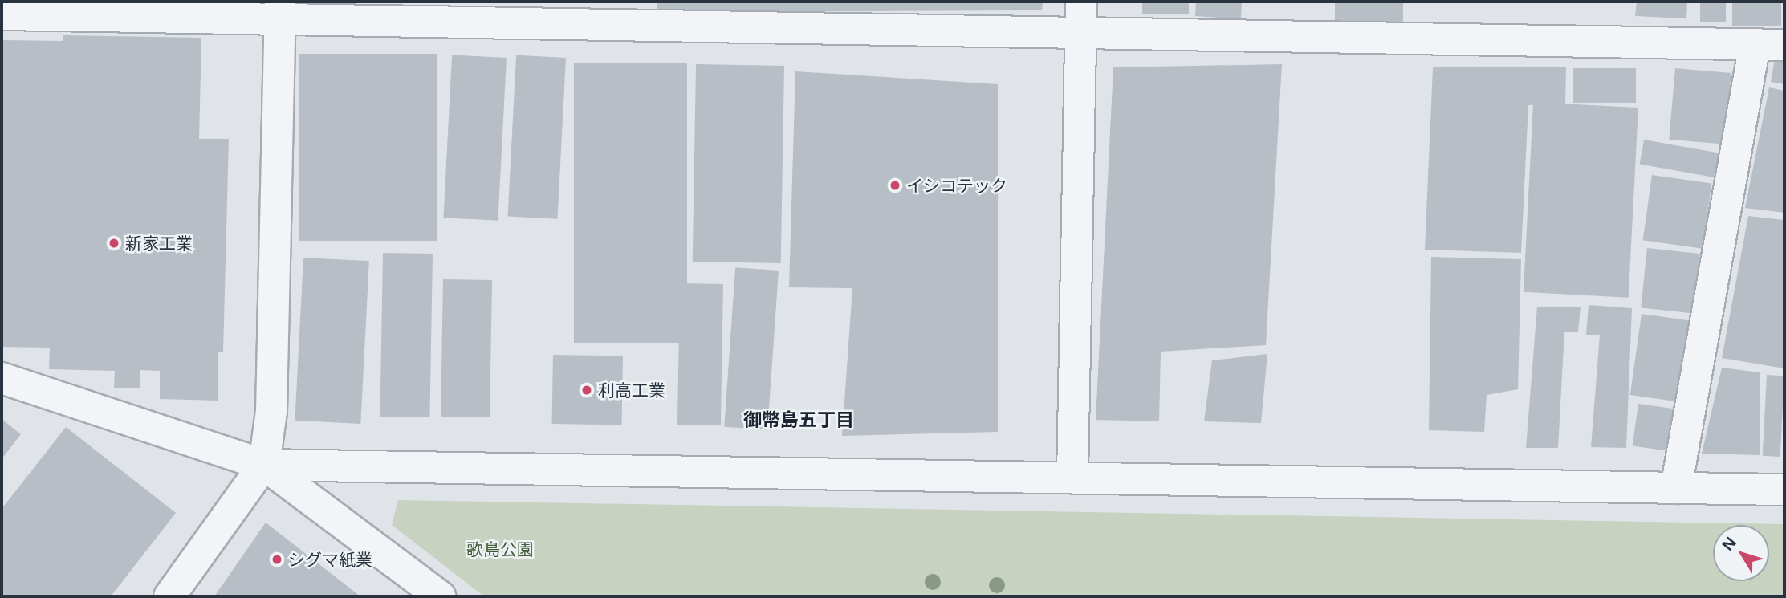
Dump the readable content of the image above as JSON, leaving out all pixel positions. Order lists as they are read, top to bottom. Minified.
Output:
{"districts":["御幣島五丁目"],"parks":["歌島公園"],"places":["イシコテック","新家工業","利高工業","シグマ紙業"],"north":"top left"}
